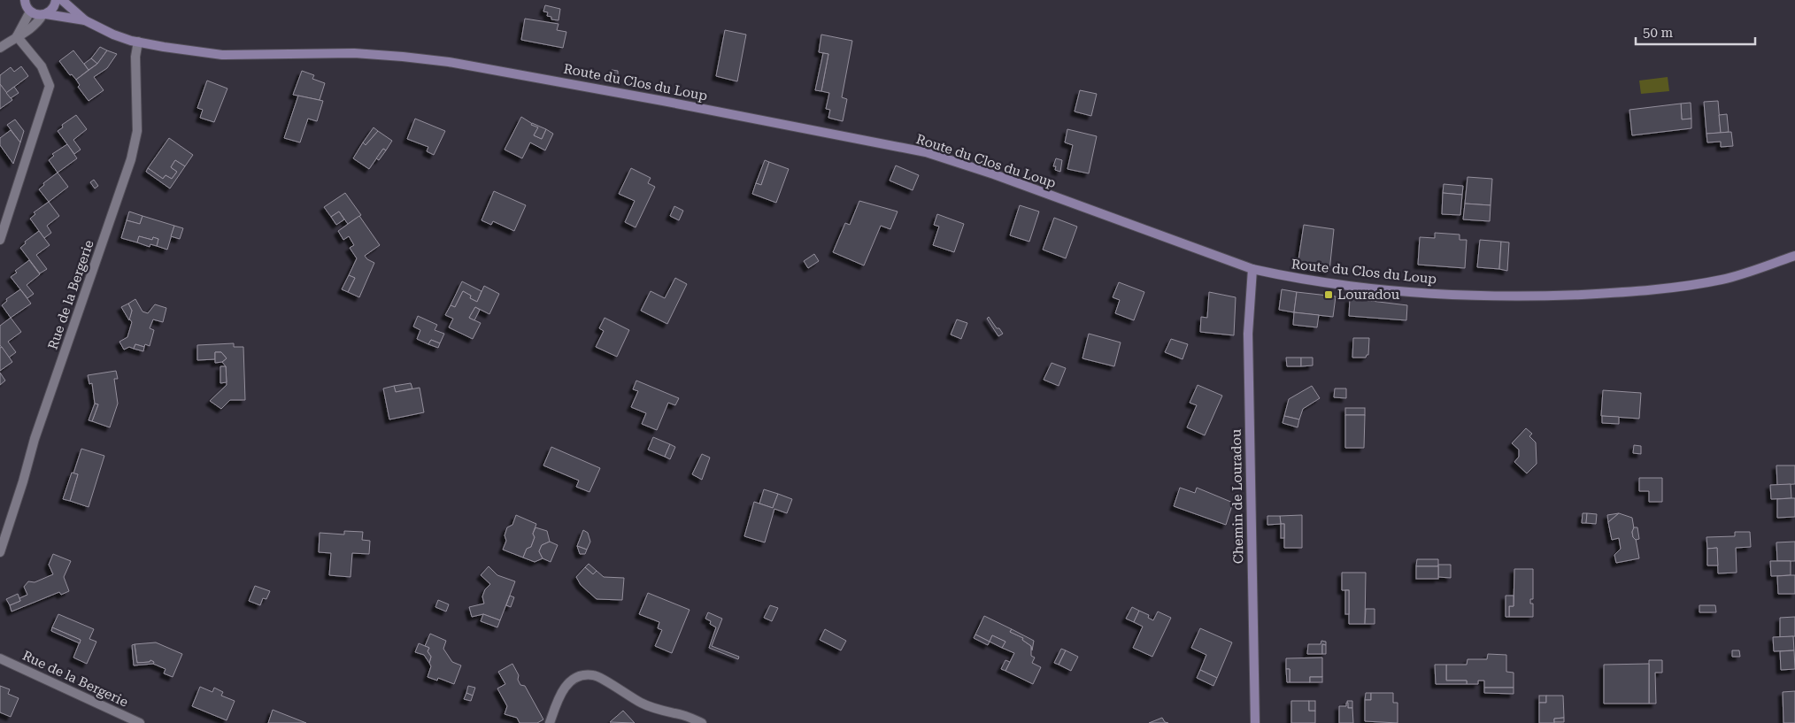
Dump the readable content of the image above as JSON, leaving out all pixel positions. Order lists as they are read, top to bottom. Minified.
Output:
{"streets":{"street":["Route du Clos du Loup","Rue de la Bergerie","Chemin de Louradou"]},"crossings":[["Route du Clos du Loup","Rue de la Bergerie"],["Route du Clos du Loup","Chemin de Louradou"]],"places":{"transit":["Louradou"]},"scale_bar":"50 m"}
